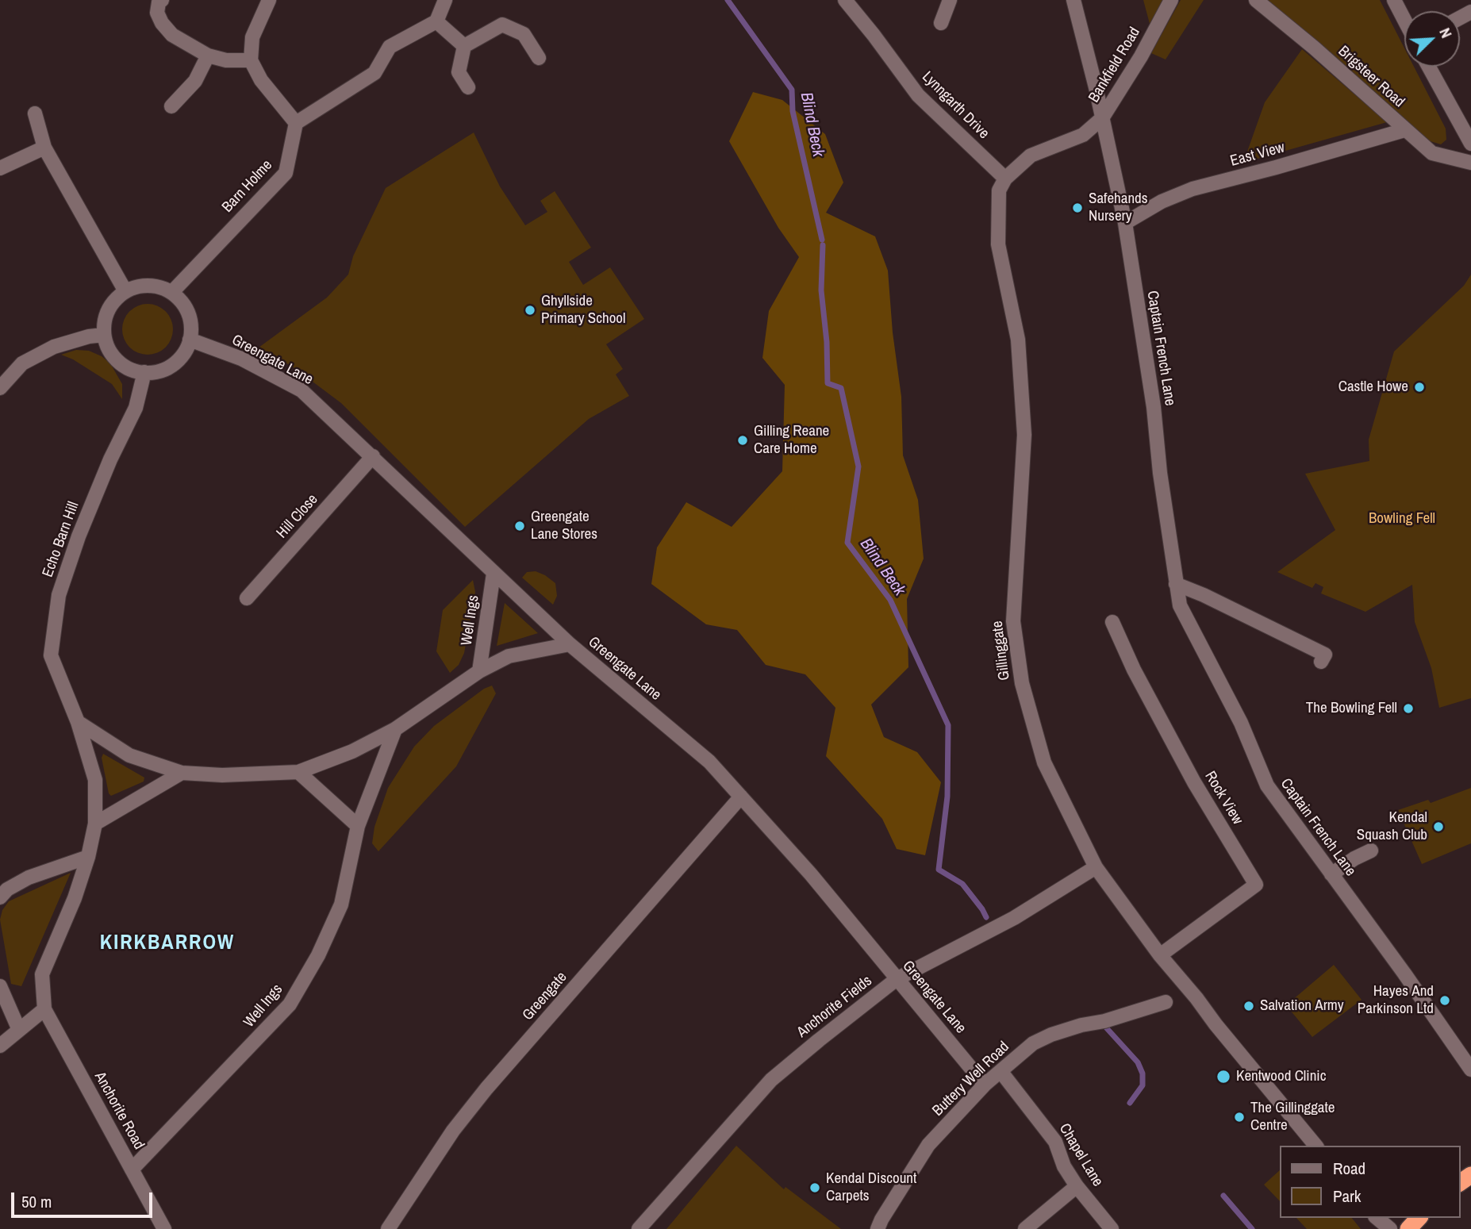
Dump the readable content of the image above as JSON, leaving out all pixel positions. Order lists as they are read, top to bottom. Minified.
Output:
{"streets":{"street":["Bankfield Road","Brigsteer Road","Lynngarth Drive","East View","Barn Holme","Captain French Lane","Greengate Lane","Hill Close","Echo Barn Hill","Well Ings","Gillinggate","Rock View","Greengate","Anchorite Fields","Buttery Well Road","Anchorite Road","Chapel Lane"]},"crossings":[["Bankfield Road","Captain French Lane"],["Brigsteer Road","East View"],["Lynngarth Drive","Gillinggate"],["East View","Captain French Lane"],["Barn Holme","Greengate Lane"],["Barn Holme","Echo Barn Hill"],["Greengate Lane","Hill Close"],["Greengate Lane","Echo Barn Hill"],["Greengate Lane","Well Ings"],["Greengate Lane","Greengate"],["Greengate Lane","Anchorite Fields"],["Greengate Lane","Buttery Well Road"],["Echo Barn Hill","Anchorite Road"],["Well Ings","Anchorite Road"],["Gillinggate","Rock View"],["Gillinggate","Anchorite Fields"],["Buttery Well Road","Chapel Lane"]],"districts":["KIRKBARROW"],"water":["Blind Beck"],"parks":["Bowling Fell"],"places":["Safehands Nursery","Ghyllside Primary School","Castle Howe","Gilling Reane Care Home","Greengate Lane Stores","The Bowling Fell","Kendal Squash Club","Hayes And Parkinson Ltd","Salvation Army","Kentwood Clinic","The Gillinggate Centre","Kendal Discount Carpets"],"legend":["Road","Park"],"scale_bar":"50 m","north":"top right"}
